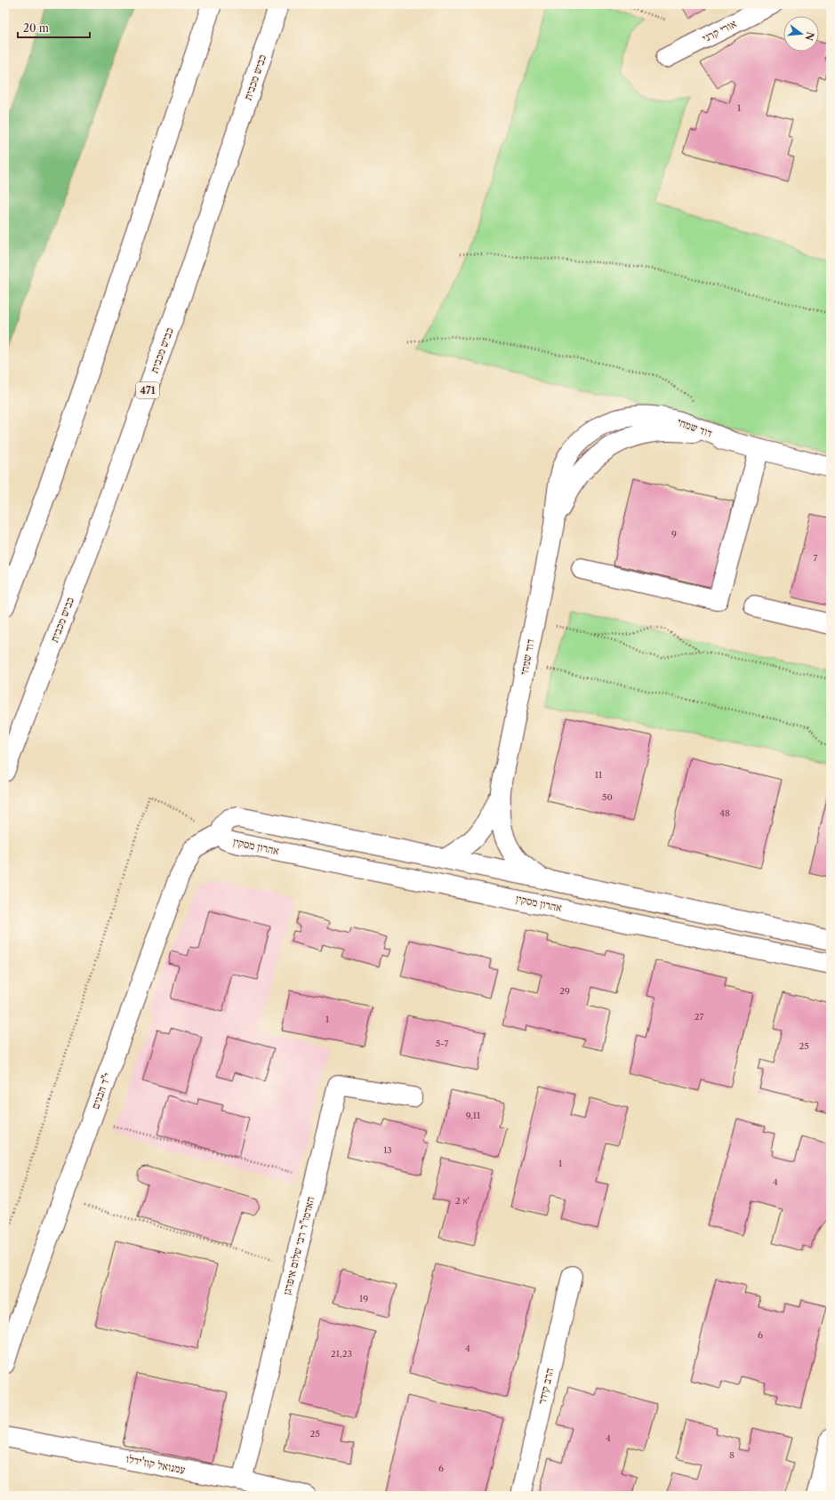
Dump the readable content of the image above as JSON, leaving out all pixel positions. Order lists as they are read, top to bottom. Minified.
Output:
{"streets":{"main road":["אורי קרני","כביש מכבית","471","דוד שמחי","אהרון מסקין","י\"ד הבנים","האדמו\"ר רבי שלום איפרגן","הרב קידר","עמנואל קוז'ידלו"]},"crossings":[["דוד שמחי","אהרון מסקין"],["אהרון מסקין","י\"ד הבנים"],["האדמו\"ר רבי שלום איפרגן","עמנואל קוז'ידלו"]],"house_numbers":["1","9","7","11","50","48","29","27","1","5-7","25","9,11","13","1","4","2 א'","19","6","4","21,23","25","4","8","6"],"scale_bar":"20 m","north":"right"}
